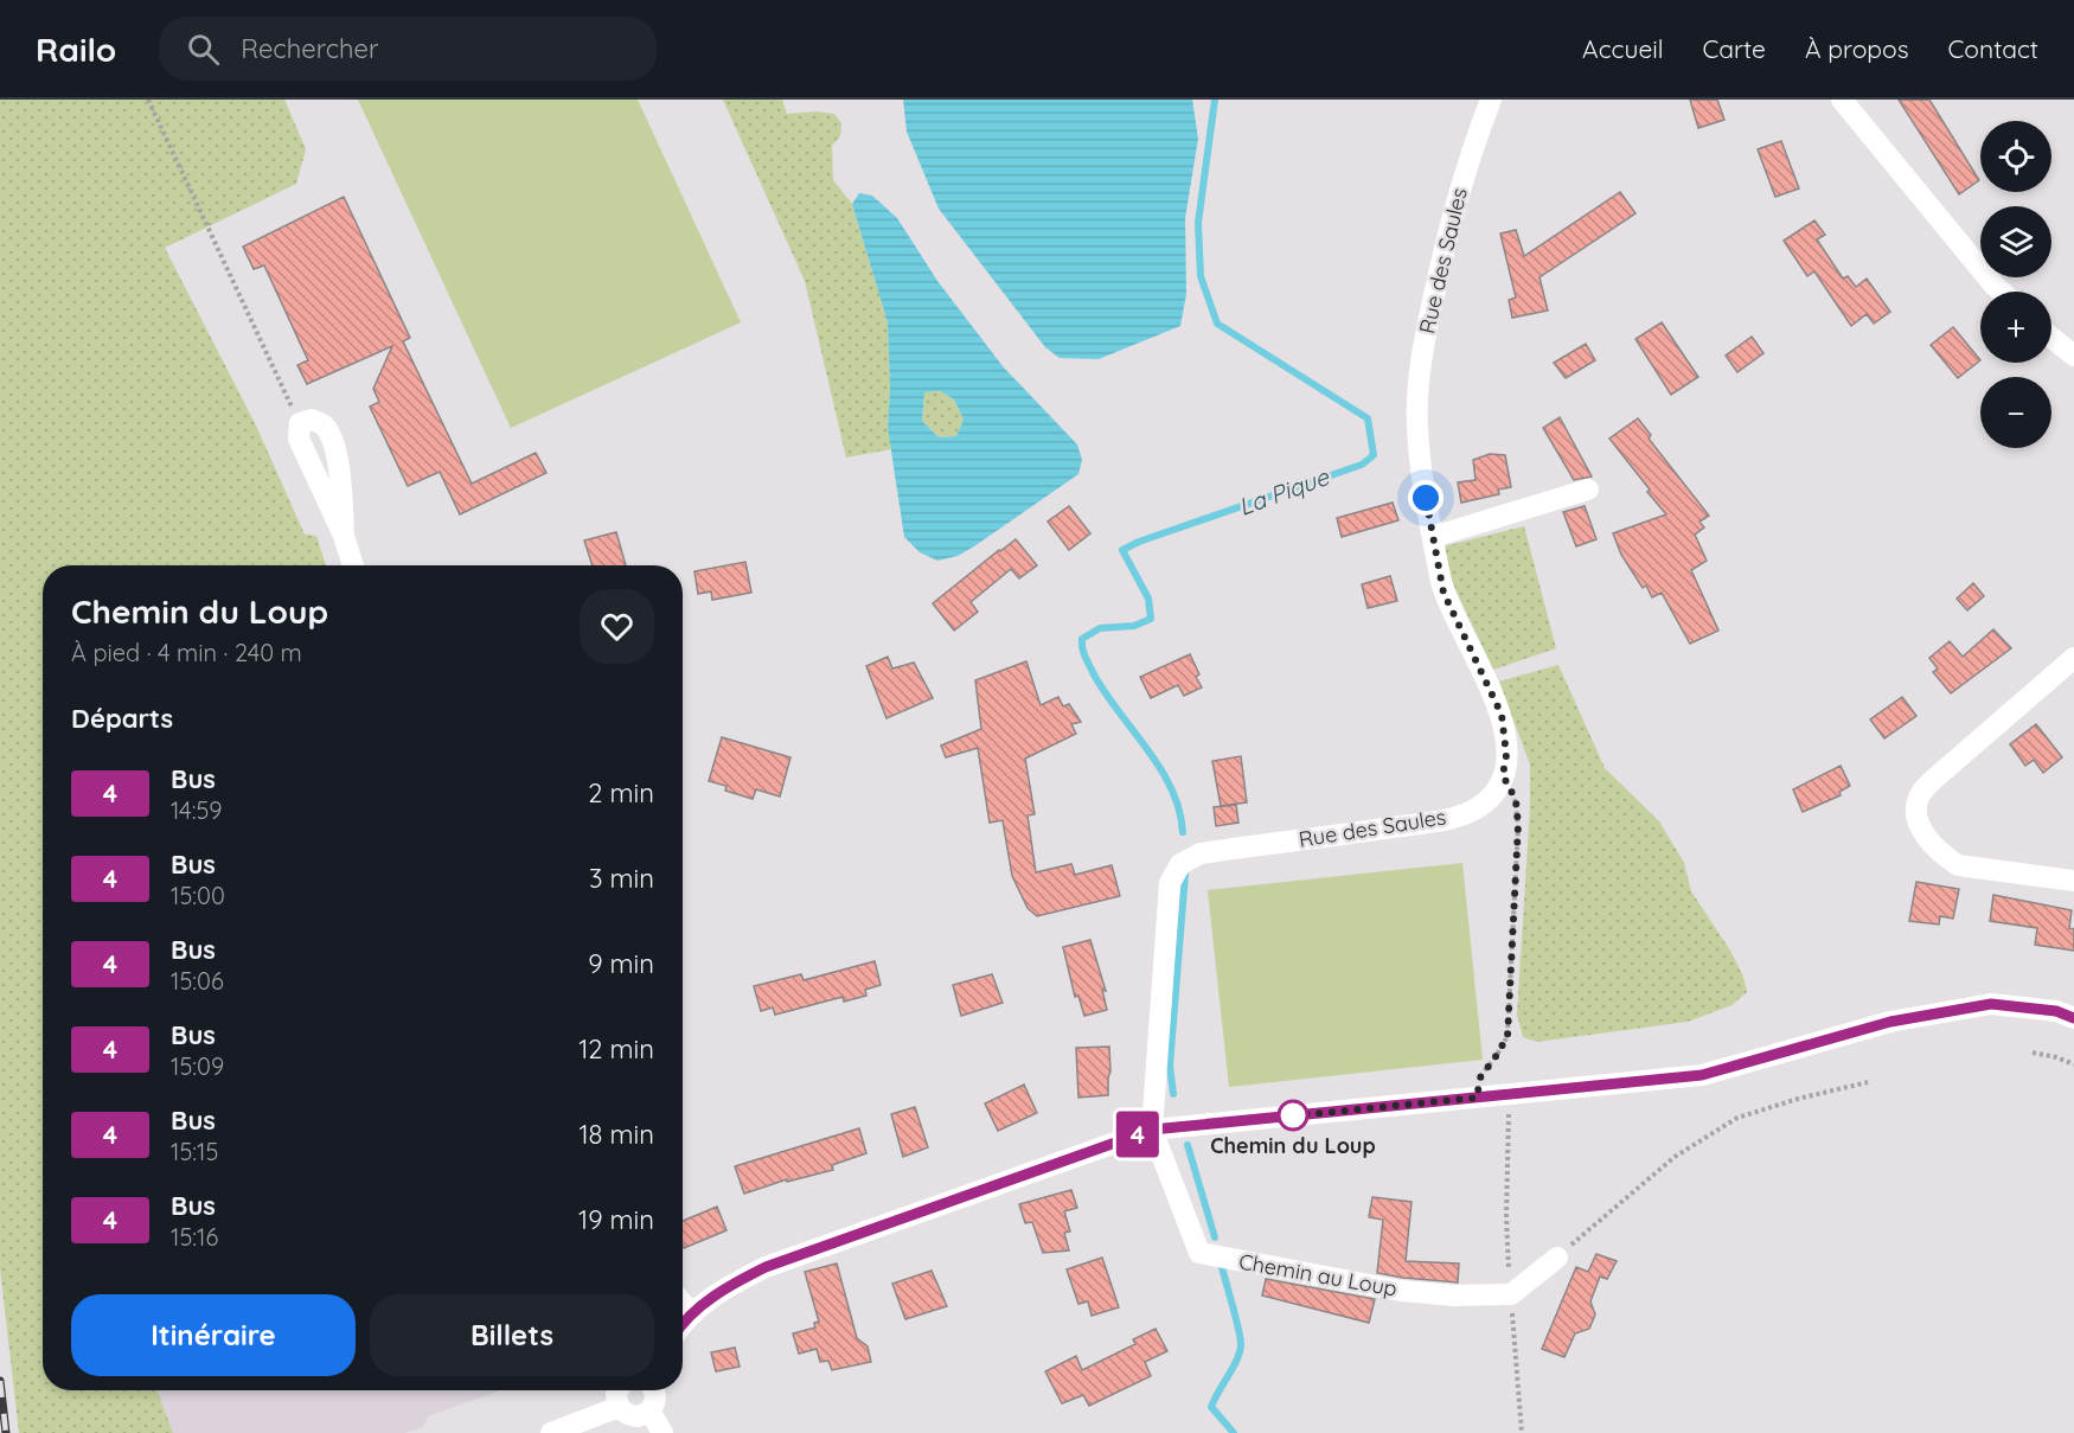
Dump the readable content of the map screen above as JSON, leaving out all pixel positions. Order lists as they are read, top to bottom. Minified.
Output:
{"streets":{"street":["Rue des Saules","Chemin au Loup"]},"crossings":[["Rue des Saules","Chemin au Loup"]],"water":["La Pique"],"places":["Chemin du Loup"],"lines":["bus line 4"],"page":{"header":"Railo","search":"Rechercher","nav":["Accueil","Carte","À propos","Contact"],"on_map":"4","map_buttons":["+","−"],"heading":[["Chemin du Loup","À pied · 4 min · 240 m"],"Départs"],"list":[{"mark":"4","name":"Bus","note":"14:59","value":"2 min"},{"mark":"4","name":"Bus","note":"15:00","value":"3 min"},{"mark":"4","name":"Bus","note":"15:06","value":"9 min"},{"mark":"4","name":"Bus","note":"15:09","value":"12 min"},{"mark":"4","name":"Bus","note":"15:15","value":"18 min"},{"mark":"4","name":"Bus","note":"15:16","value":"19 min"}],"buttons":["Itinéraire","Billets"]}}
